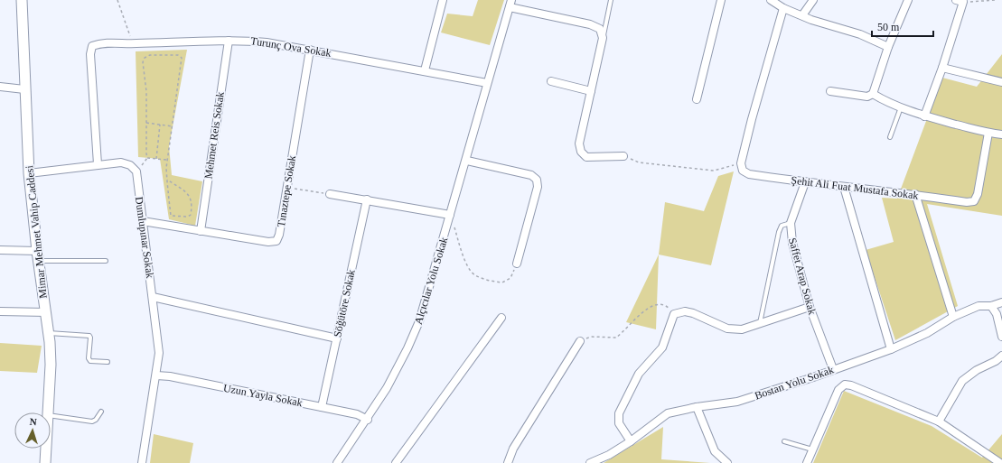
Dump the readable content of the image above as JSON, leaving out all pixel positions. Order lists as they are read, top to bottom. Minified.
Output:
{"streets":{"main road":["Mimar Mehmet Vahip Caddesi"],"street":["Turunç Ova Sokak","Mehmet Reis Sokak","Şehit Ali Fuat Mustafa Sokak","Tınaztepe Sokak","Dumlupınar Sokak","Saffet Arap Sokak","Alçıcılar Yolu Sokak","Söğütöre Sokak","Bostan Yolu Sokak","Uzun Yayla Sokak"]},"crossings":[["Turunç Ova Sokak","Mehmet Reis Sokak"],["Turunç Ova Sokak","Tınaztepe Sokak"],["Turunç Ova Sokak","Alçıcılar Yolu Sokak"],["Mehmet Reis Sokak","Tınaztepe Sokak"],["Şehit Ali Fuat Mustafa Sokak","Saffet Arap Sokak"],["Tınaztepe Sokak","Dumlupınar Sokak"],["Dumlupınar Sokak","Uzun Yayla Sokak"],["Saffet Arap Sokak","Bostan Yolu Sokak"],["Alçıcılar Yolu Sokak","Uzun Yayla Sokak"],["Söğütöre Sokak","Uzun Yayla Sokak"]],"scale_bar":"50 m","north":"top"}
